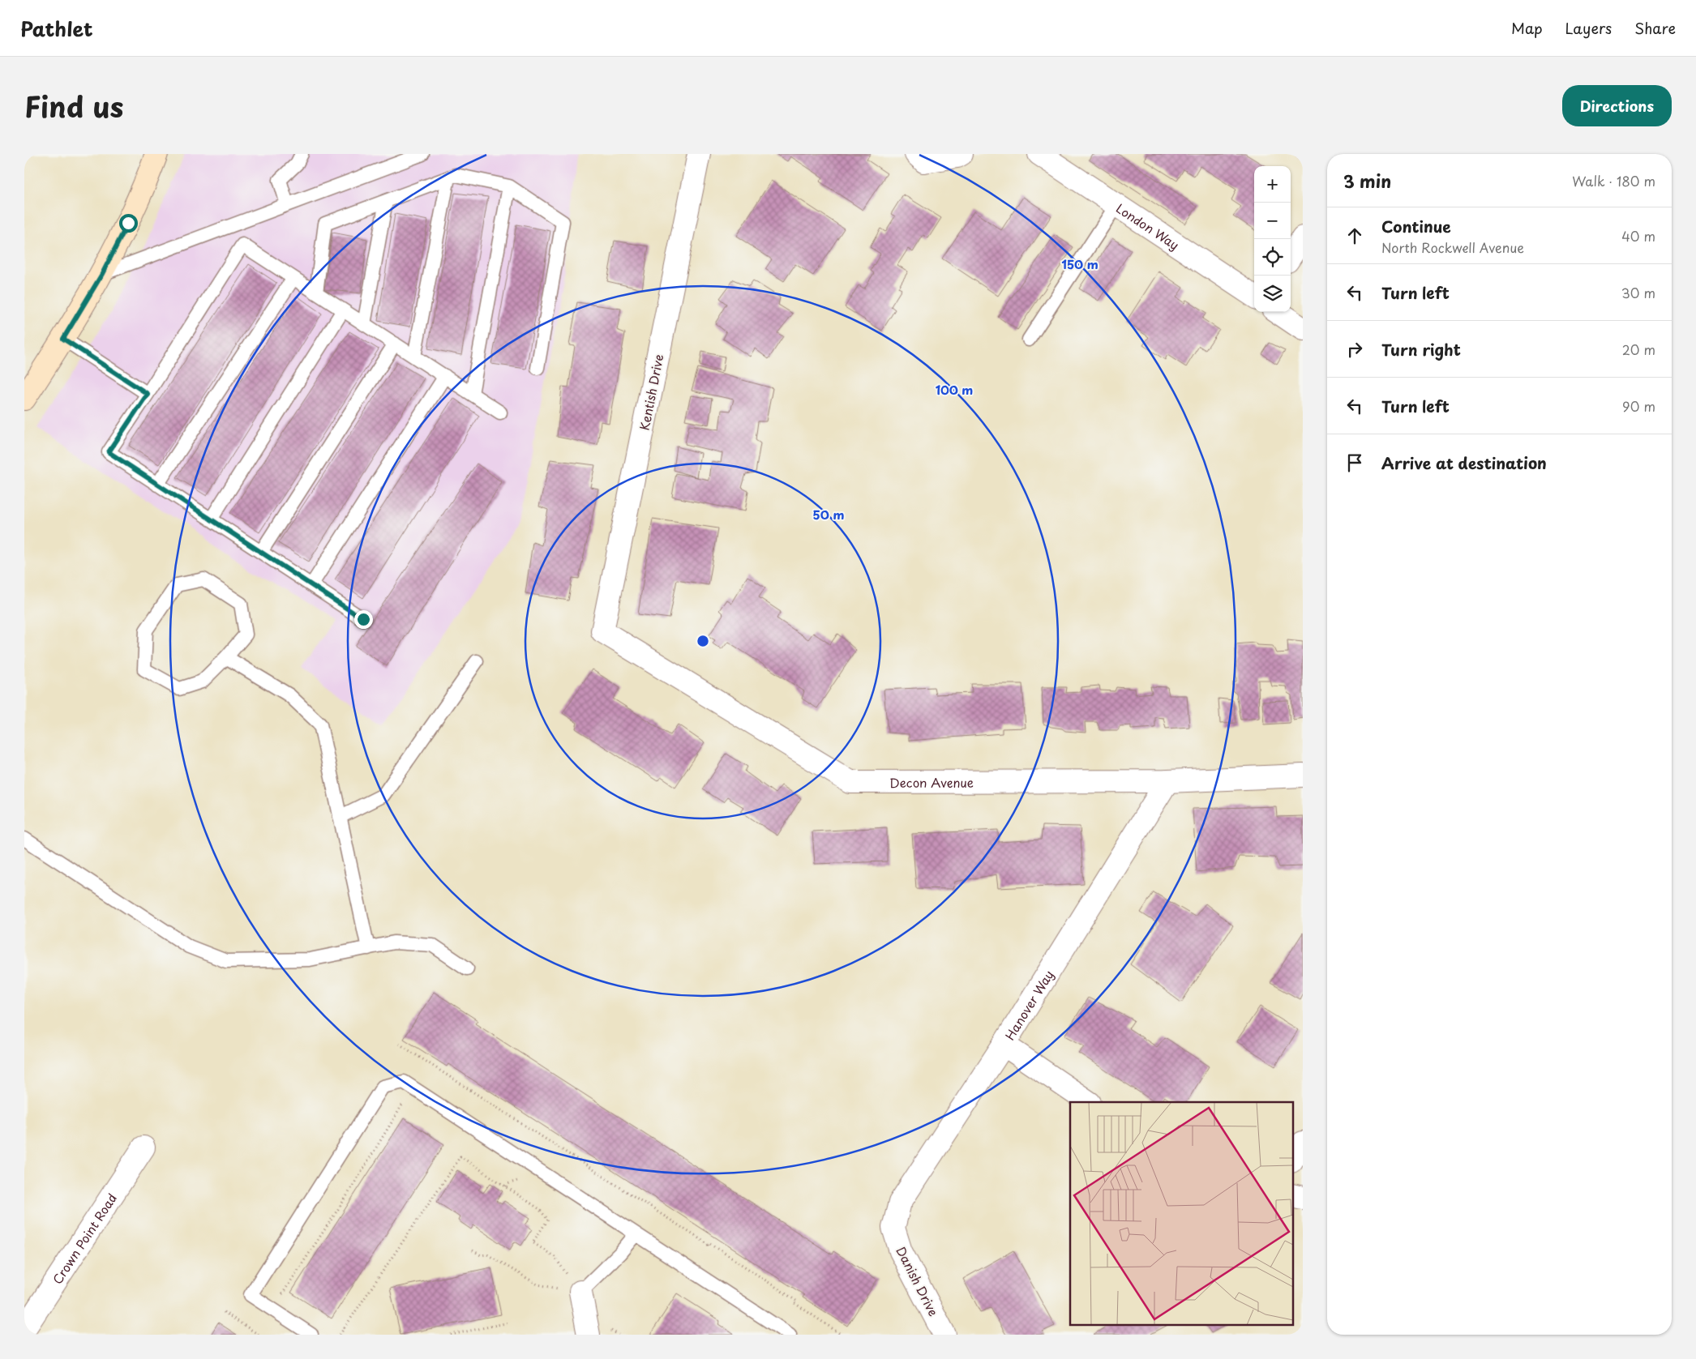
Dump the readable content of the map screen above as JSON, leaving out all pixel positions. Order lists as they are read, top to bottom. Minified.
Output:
{"streets":{"street":["London Way","Kentish Drive","Decon Avenue","Hanover Way","Crown Point Road","Danish Drive"]},"crossings":[["Kentish Drive","Decon Avenue"],["Decon Avenue","Hanover Way"],["Hanover Way","Danish Drive"]],"page":{"header":"Pathlet","nav":["Map","Layers","Share"],"title":"Find us","buttons":"Directions","heading":["3 min","Walk · 180 m"],"map_buttons":["+","−"],"list":[["Continue","North Rockwell Avenue","40 m"],["Turn left","30 m"],["Turn right","20 m"],["Turn left","90 m"],"Arrive at destination"]},"rings":["150 m","100 m","50 m"]}
